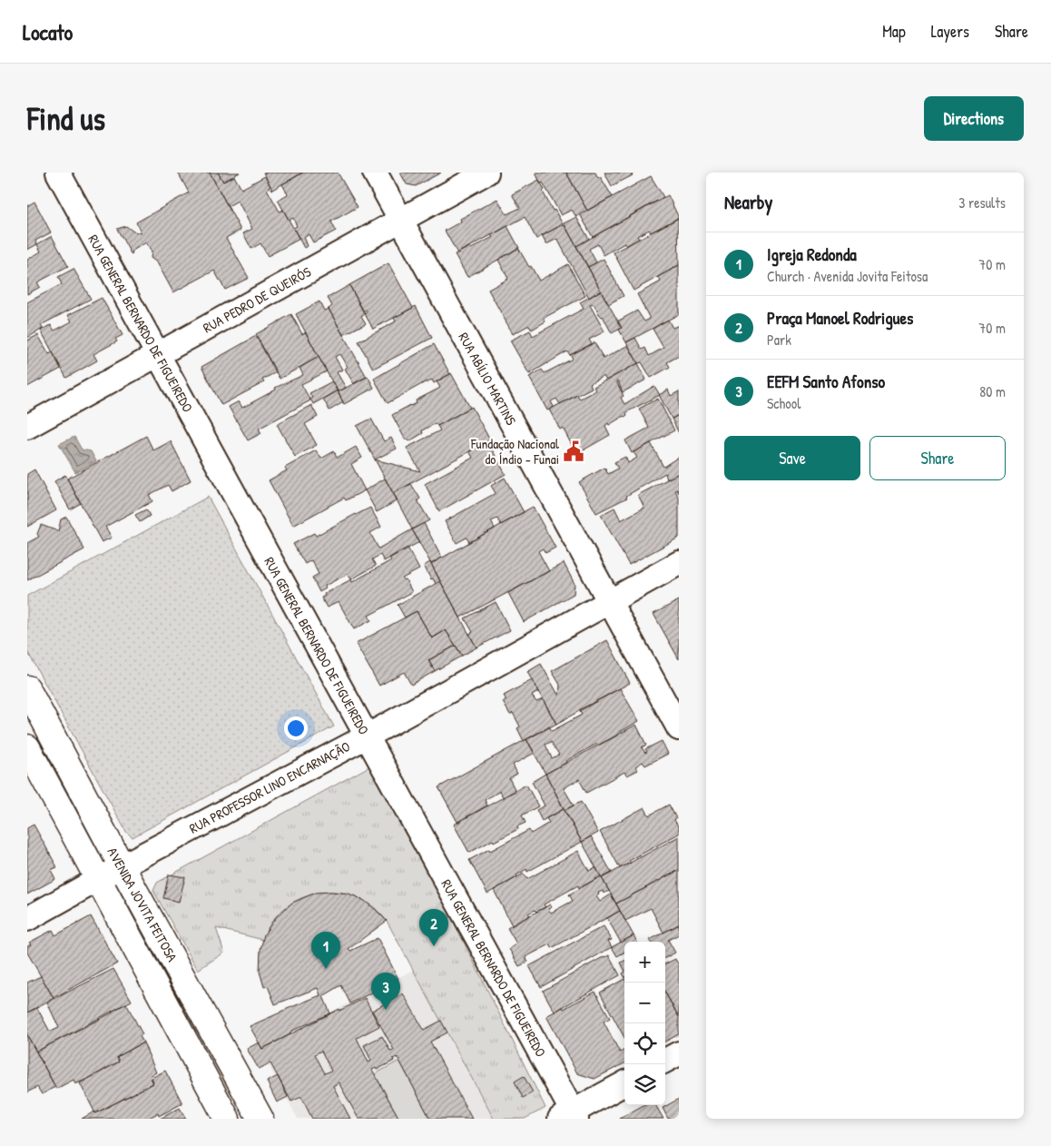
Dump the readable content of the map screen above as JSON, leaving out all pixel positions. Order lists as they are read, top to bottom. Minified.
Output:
{"streets":{"main road":["AVENIDA JOVITA FEITOSA"],"street":["RUA PEDRO DE QUEIRÓS","RUA GENERAL BERNARDO DE FIGUEIREDO","RUA ABÍLIO MARTINS","RUA PROFESSOR LINO ENCARNAÇÃO"]},"crossings":[["RUA PEDRO DE QUEIRÓS","RUA GENERAL BERNARDO DE FIGUEIREDO"],["RUA PEDRO DE QUEIRÓS","RUA ABÍLIO MARTINS"],["RUA GENERAL BERNARDO DE FIGUEIREDO","RUA PROFESSOR LINO ENCARNAÇÃO"],["RUA ABÍLIO MARTINS","RUA PROFESSOR LINO ENCARNAÇÃO"],["RUA PROFESSOR LINO ENCARNAÇÃO","AVENIDA JOVITA FEITOSA"]],"places":{"public building":["Fundação Nacional do Índio - Funai"]},"page":{"header":"Locato","nav":["Map","Layers","Share"],"buttons":["Directions",["Save","Share"]],"title":"Find us","heading":["Nearby","3 results"],"list":[{"mark":"1","name":"Igreja Redonda","note":"Church · Avenida Jovita Feitosa","value":"70 m"},{"mark":"2","name":"Praça Manoel Rodrigues","note":"Park","value":"70 m"},{"mark":"3","name":"EEFM Santo Afonso","note":"School","value":"80 m"}],"pins":["2","1","3"],"map_buttons":["+","−"]}}
